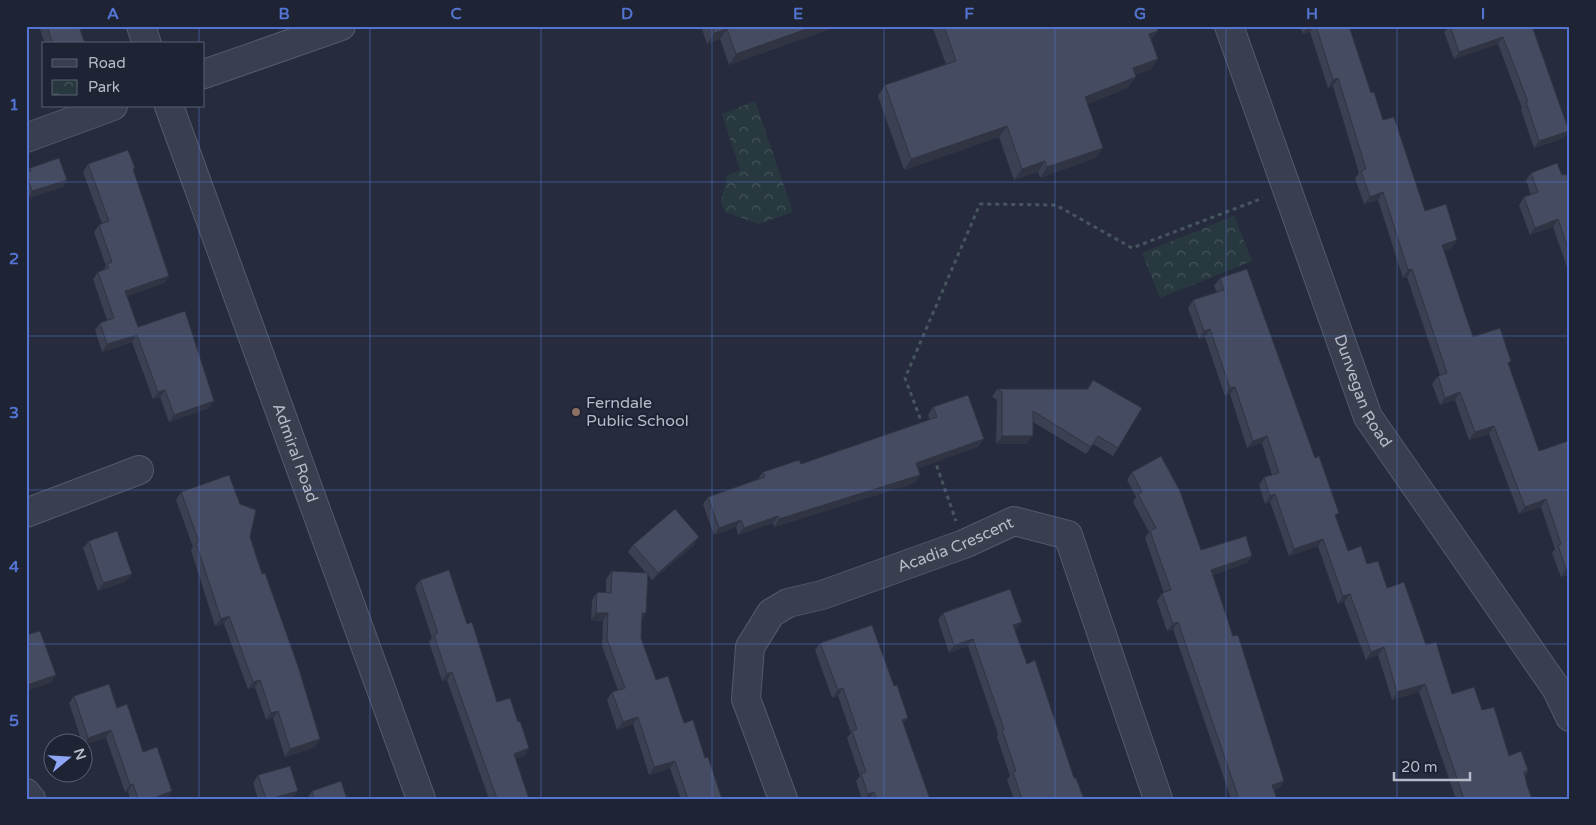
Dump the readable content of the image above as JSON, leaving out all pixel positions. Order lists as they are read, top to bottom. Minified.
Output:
{"streets":{"street":["Dunvegan Road","Admiral Road","Acadia Crescent"]},"places":["Ferndale Public School"],"legend":["Road","Park"],"scale_bar":"20 m","north":"right","grid":{"columns":["A","B","C","D","E","F","G","H","I"],"rows":["1","2","3","4","5"]}}
